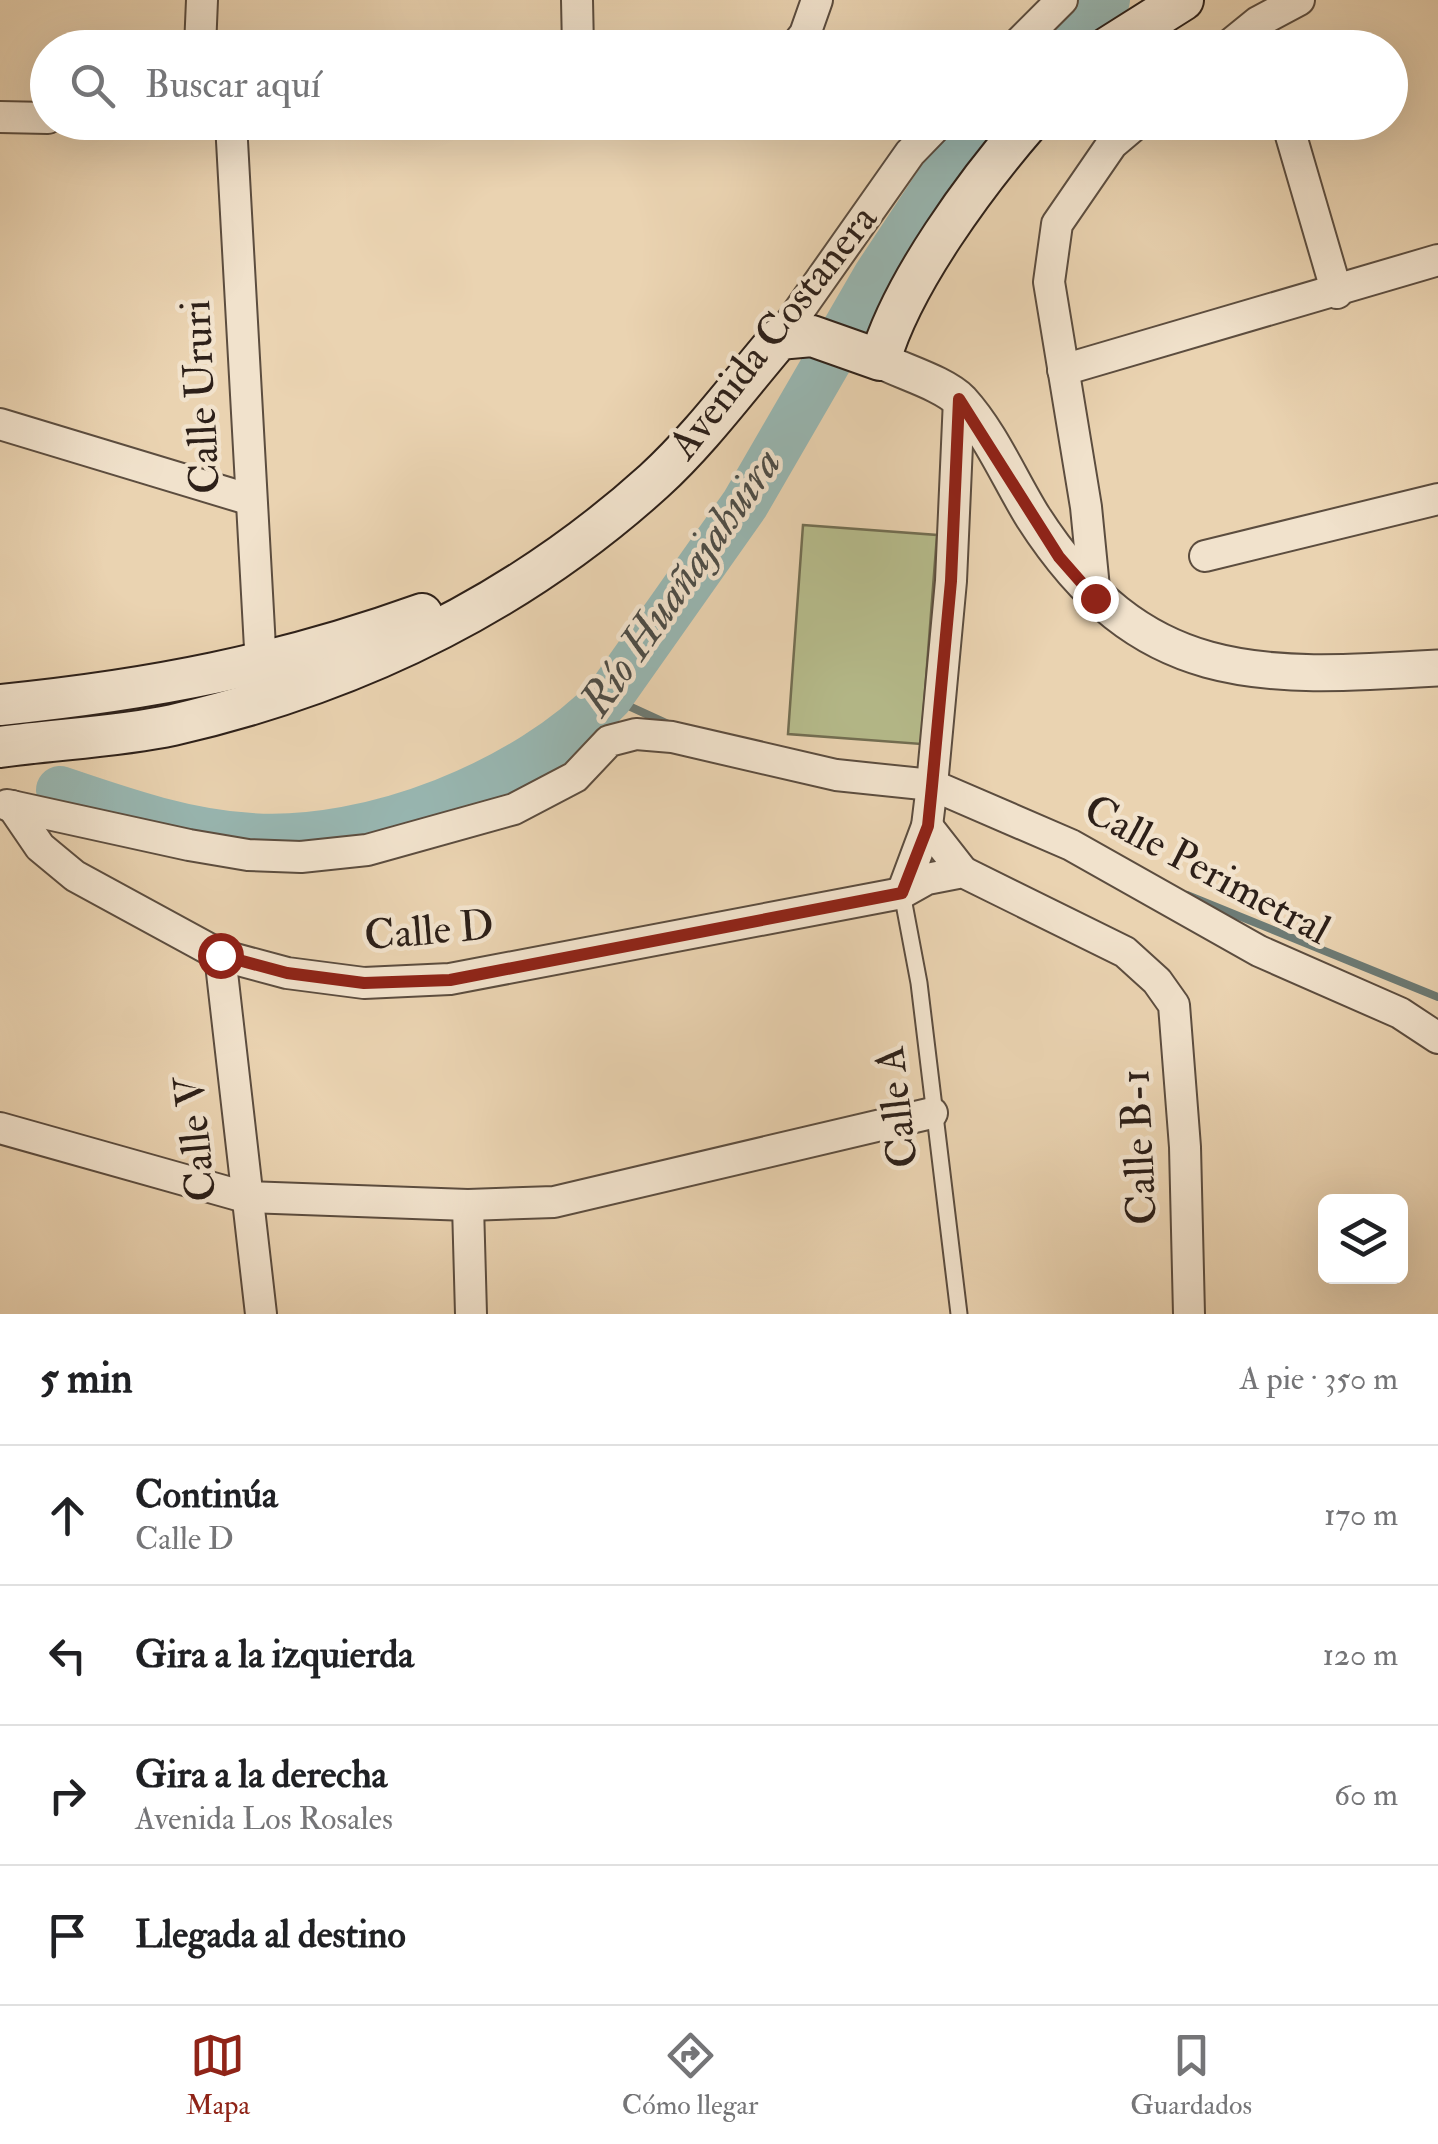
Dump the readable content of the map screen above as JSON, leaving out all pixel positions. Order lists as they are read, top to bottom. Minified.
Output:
{"streets":{"main road":["Avenida Costanera"],"street":["Calle Ururi","Calle Perimetral","Calle D","Calle V","Calle B-1"],"lane":["Calle A"]},"crossings":[["Avenida Costanera","Calle Ururi"],["Calle Perimetral","Calle D"],["Calle D","Calle A"],["Calle D","Calle V"],["Calle D","Calle B-1"]],"water":["Río Huañajahuira"],"page":{"search":"Buscar aquí","heading":["5 min","A pie · 350 m"],"list":[["Continúa","Calle D","170 m"],["Gira a la izquierda","120 m"],["Gira a la derecha","Avenida Los Rosales","60 m"],"Llegada al destino"],"nav":["Mapa","Cómo llegar","Guardados"]}}
